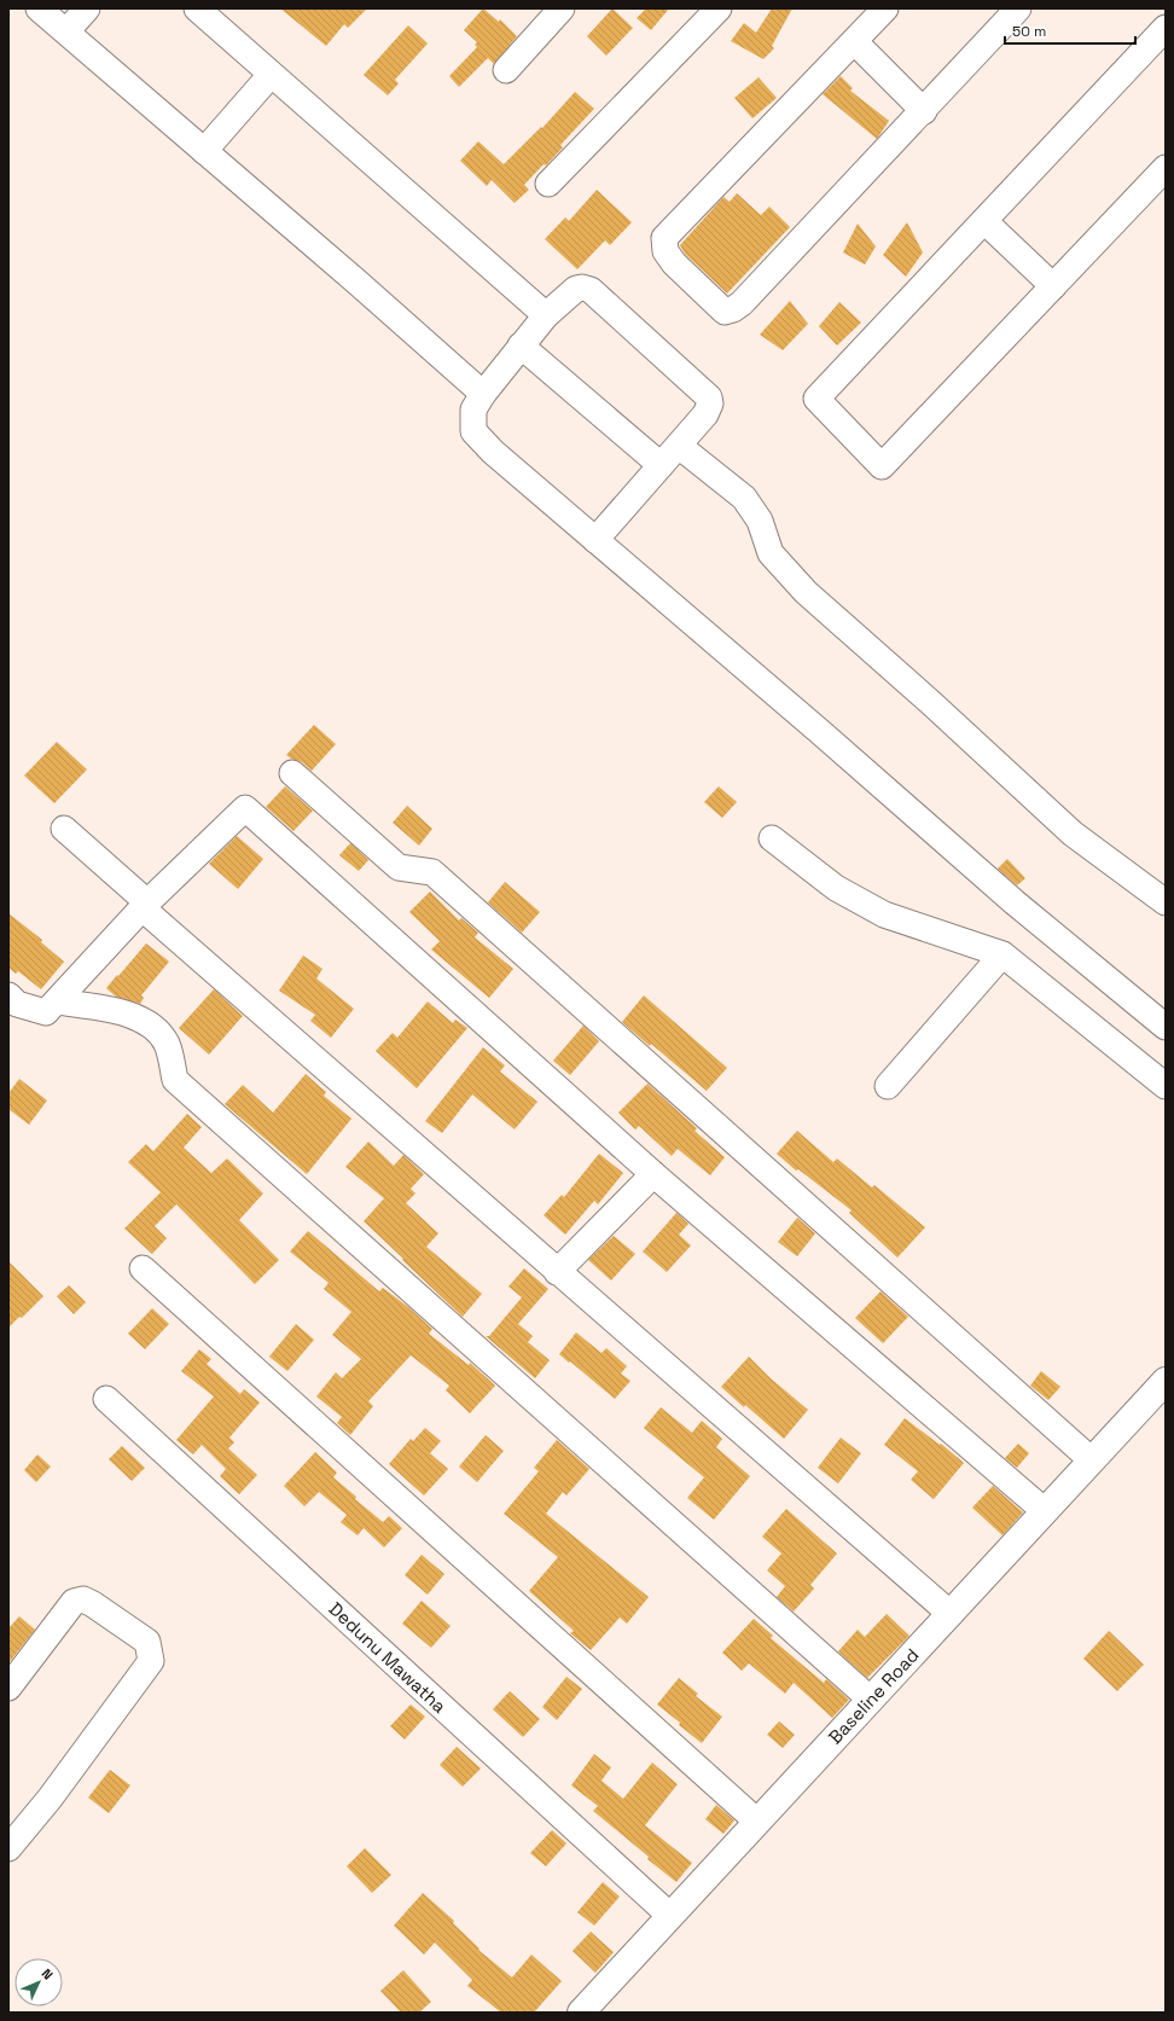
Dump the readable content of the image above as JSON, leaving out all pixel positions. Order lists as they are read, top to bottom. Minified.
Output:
{"streets":{"main road":["Baseline Road"],"street":["Dedunu Mawatha"]},"crossings":[["Dedunu Mawatha","Baseline Road"]],"scale_bar":"50 m","north":"top right"}
